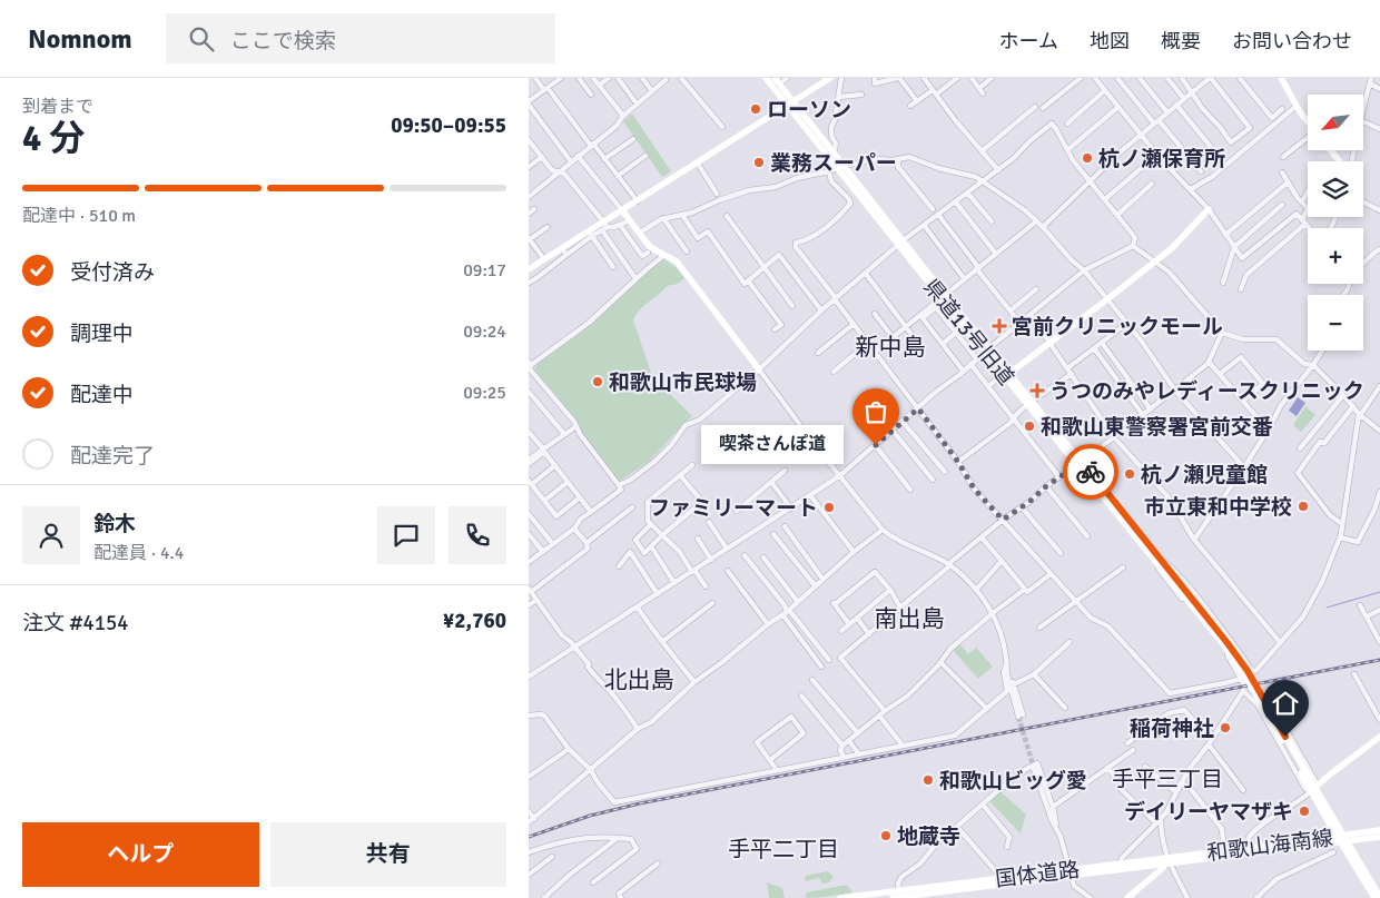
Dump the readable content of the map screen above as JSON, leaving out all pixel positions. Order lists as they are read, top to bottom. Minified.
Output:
{"streets":{"street":["県道13号旧道","和歌山海南線","国体道路"]},"crossings":[["県道13号旧道","和歌山海南線"],["和歌山海南線","国体道路"]],"districts":["新中島","南出島","北出島","手平三丁目","手平二丁目"],"places":{"other":["ローソン","杭ノ瀬保育所","業務スーパー","和歌山市民球場","和歌山東警察署宮前交番","喫茶さんぽ道","杭ノ瀬児童館","市立東和中学校","ファミリーマート","稲荷神社","和歌山ビッグ愛","デイリーヤマザキ","地蔵寺"],"health":["宮前クリニックモール","うつのみやレディースクリニック"]},"north":"bottom left","page":{"header":"Nomnom","search":"ここで検索","nav":["ホーム","地図","概要","お問い合わせ"],"heading":["4 分","到着まで","09:50–09:55"],"panel":["鈴木","配達員 · 4.4","注文 #4154","¥2,760"],"map_buttons":["+","−"],"bar":"配達中 · 510 m","list":[["受付済み","09:17"],["調理中","09:24"],["配達中","09:25"],"配達完了"],"bubble":"喫茶さんぽ道","buttons":["ヘルプ","共有"]}}
